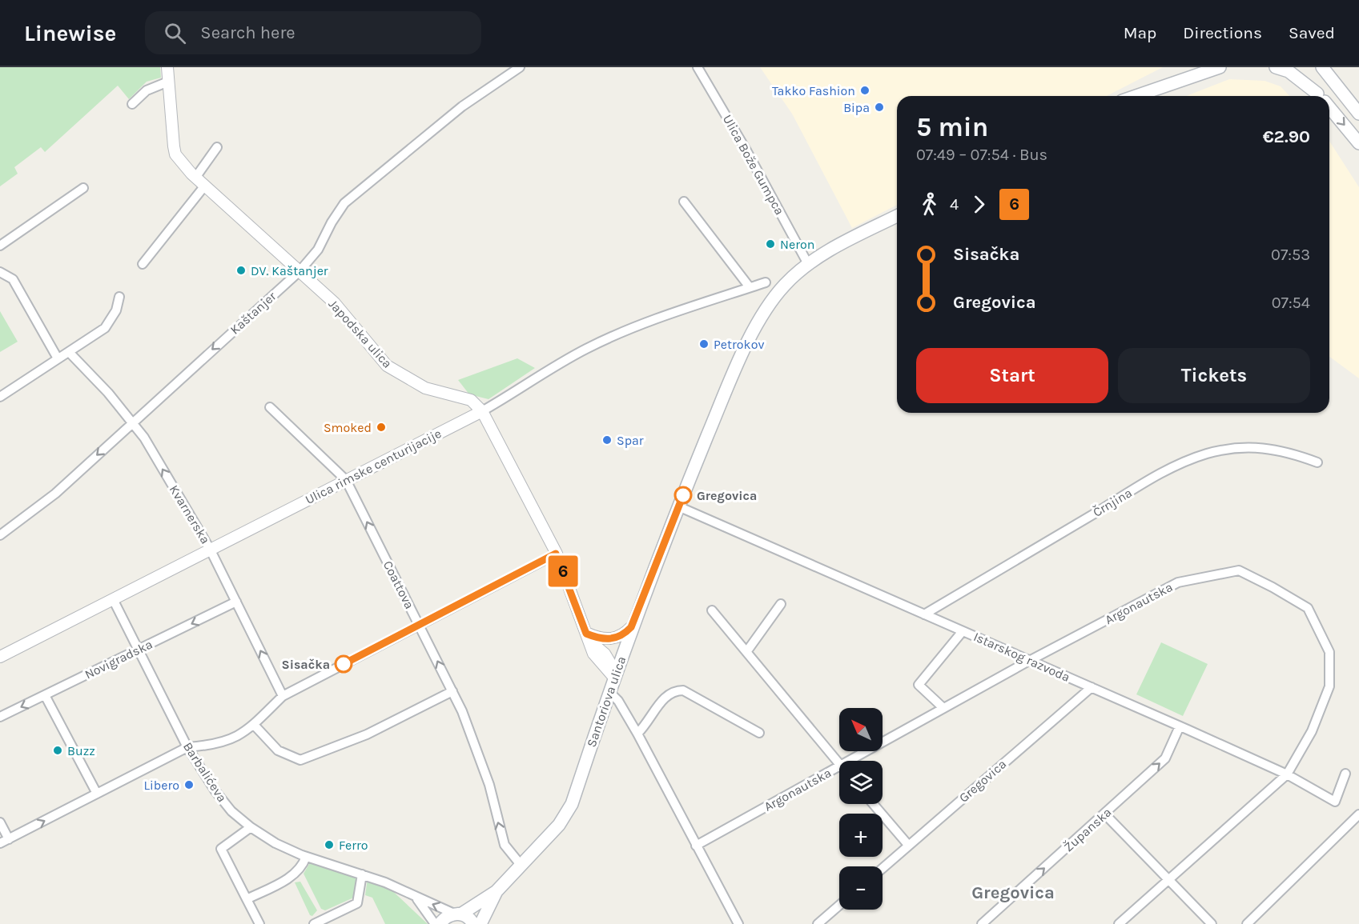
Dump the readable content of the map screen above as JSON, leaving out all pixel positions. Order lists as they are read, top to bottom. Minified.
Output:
{"streets":{"main road":["Santoriova ulica"],"street":["Ulica Bože Gumpca","Kaštanjer","Japodska ulica","Ulica rimske centurijacije","Črnjina","Kvarnerska","Coattova","Argonautska","Istarskog razvoda","Novigradska","Barbalićeva","Gregovica","Županska"]},"crossings":[["Ulica Bože Gumpca","Santoriova ulica"],["Kaštanjer","Japodska ulica"],["Kaštanjer","Kvarnerska"],["Japodska ulica","Ulica rimske centurijacije"],["Japodska ulica","Santoriova ulica"],["Ulica rimske centurijacije","Kvarnerska"],["Ulica rimske centurijacije","Coattova"],["Ulica rimske centurijacije","Barbalićeva"],["Črnjina","Istarskog razvoda"],["Kvarnerska","Novigradska"],["Coattova","Santoriova ulica"],["Argonautska","Istarskog razvoda"],["Istarskog razvoda","Santoriova ulica"],["Istarskog razvoda","Gregovica"],["Istarskog razvoda","Županska"],["Novigradska","Barbalićeva"],["Santoriova ulica","Barbalićeva"]],"one_way":["Kaštanjer","Kvarnerska","Coattova","Novigradska","Županska"],"districts":["Gregovica"],"places":["Takko Fashion","Bipa","Neron","DV. Kaštanjer","Petrokov","Smoked","Spar","Gregovica","Sisačka","Buzz","Libero","Ferro"],"lines":["bus line 6"],"north":"top left","page":{"header":"Linewise","search":"Search here","nav":["Map","Directions","Saved"],"on_map":"6","heading":["5 min","07:49 – 07:54 · Bus","€2.90"],"legs":["4","6"],"list":[{"name":"Sisačka","value":"07:53"},{"name":"Gregovica","value":"07:54"}],"buttons":["Start","Tickets"],"map_buttons":["+","−"]}}
